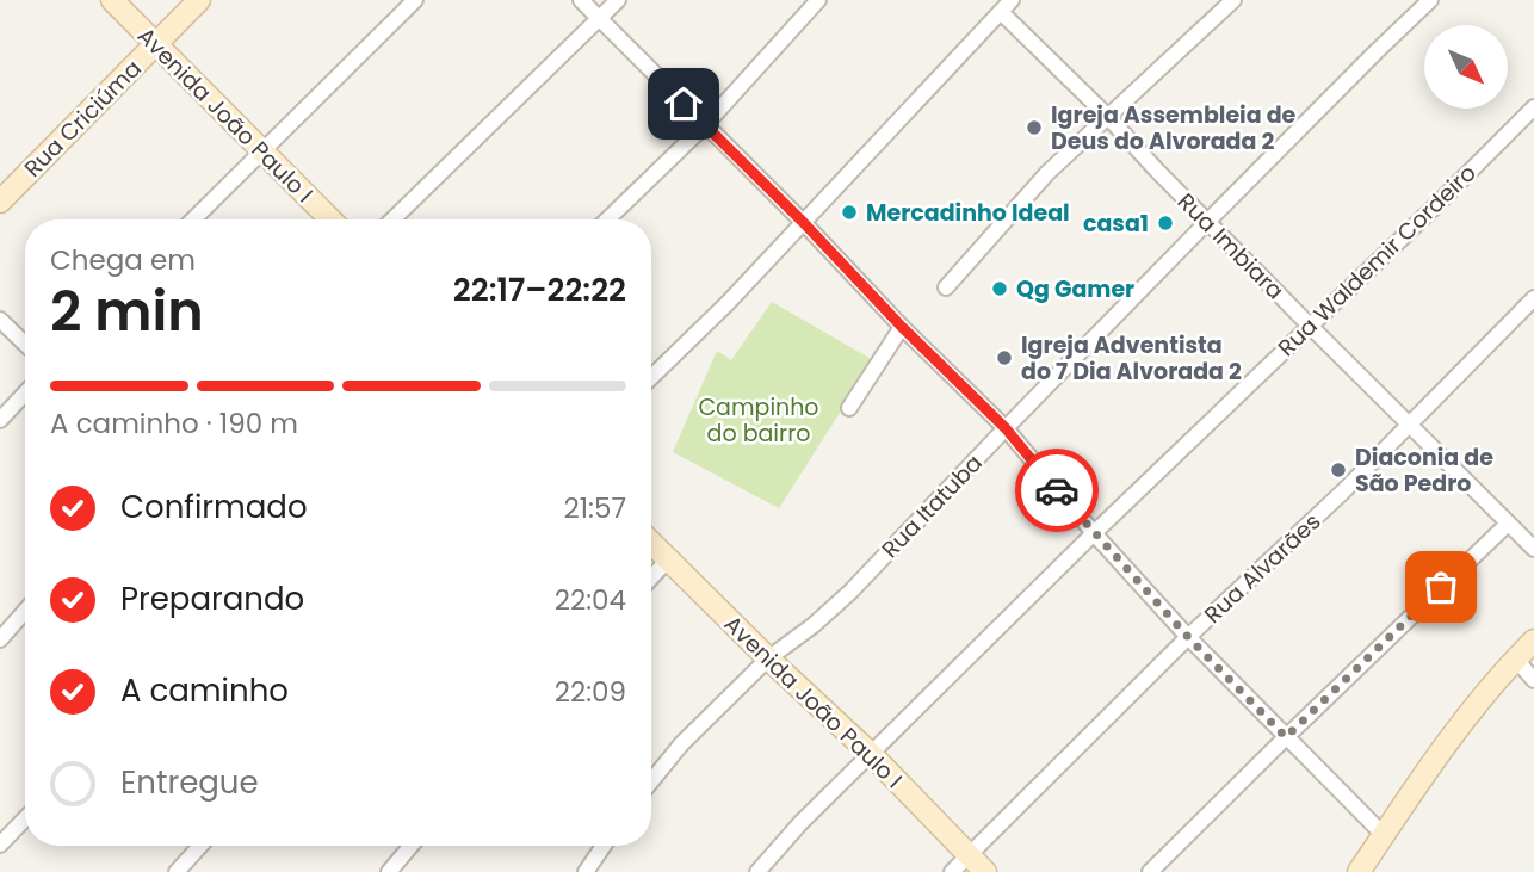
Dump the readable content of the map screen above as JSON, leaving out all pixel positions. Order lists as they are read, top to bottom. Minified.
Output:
{"streets":{"street":["Avenida João Paulo I","Rua Criciúma","Rua Imbiara","Rua Waldemir Cordeiro","Rua Itatuba","Rua Alvarães"]},"crossings":[["Avenida João Paulo I","Rua Criciúma"],["Avenida João Paulo I","Rua Waldemir Cordeiro"],["Avenida João Paulo I","Rua Itatuba"],["Avenida João Paulo I","Rua Alvarães"],["Rua Imbiara","Rua Waldemir Cordeiro"],["Rua Imbiara","Rua Itatuba"],["Rua Imbiara","Rua Alvarães"]],"parks":["Campinho do bairro"],"places":["Igreja Assembleia de Deus do Alvorada 2","Mercadinho Ideal","casa1","Qg Gamer","Igreja Adventista do 7 Dia Alvorada 2","Diaconia de São Pedro"],"north":"bottom right","page":{"heading":["2 min","Chega em","22:17–22:22"],"bar":"A caminho · 190 m","list":[["Confirmado","21:57"],["Preparando","22:04"],["A caminho","22:09"],"Entregue"]}}
